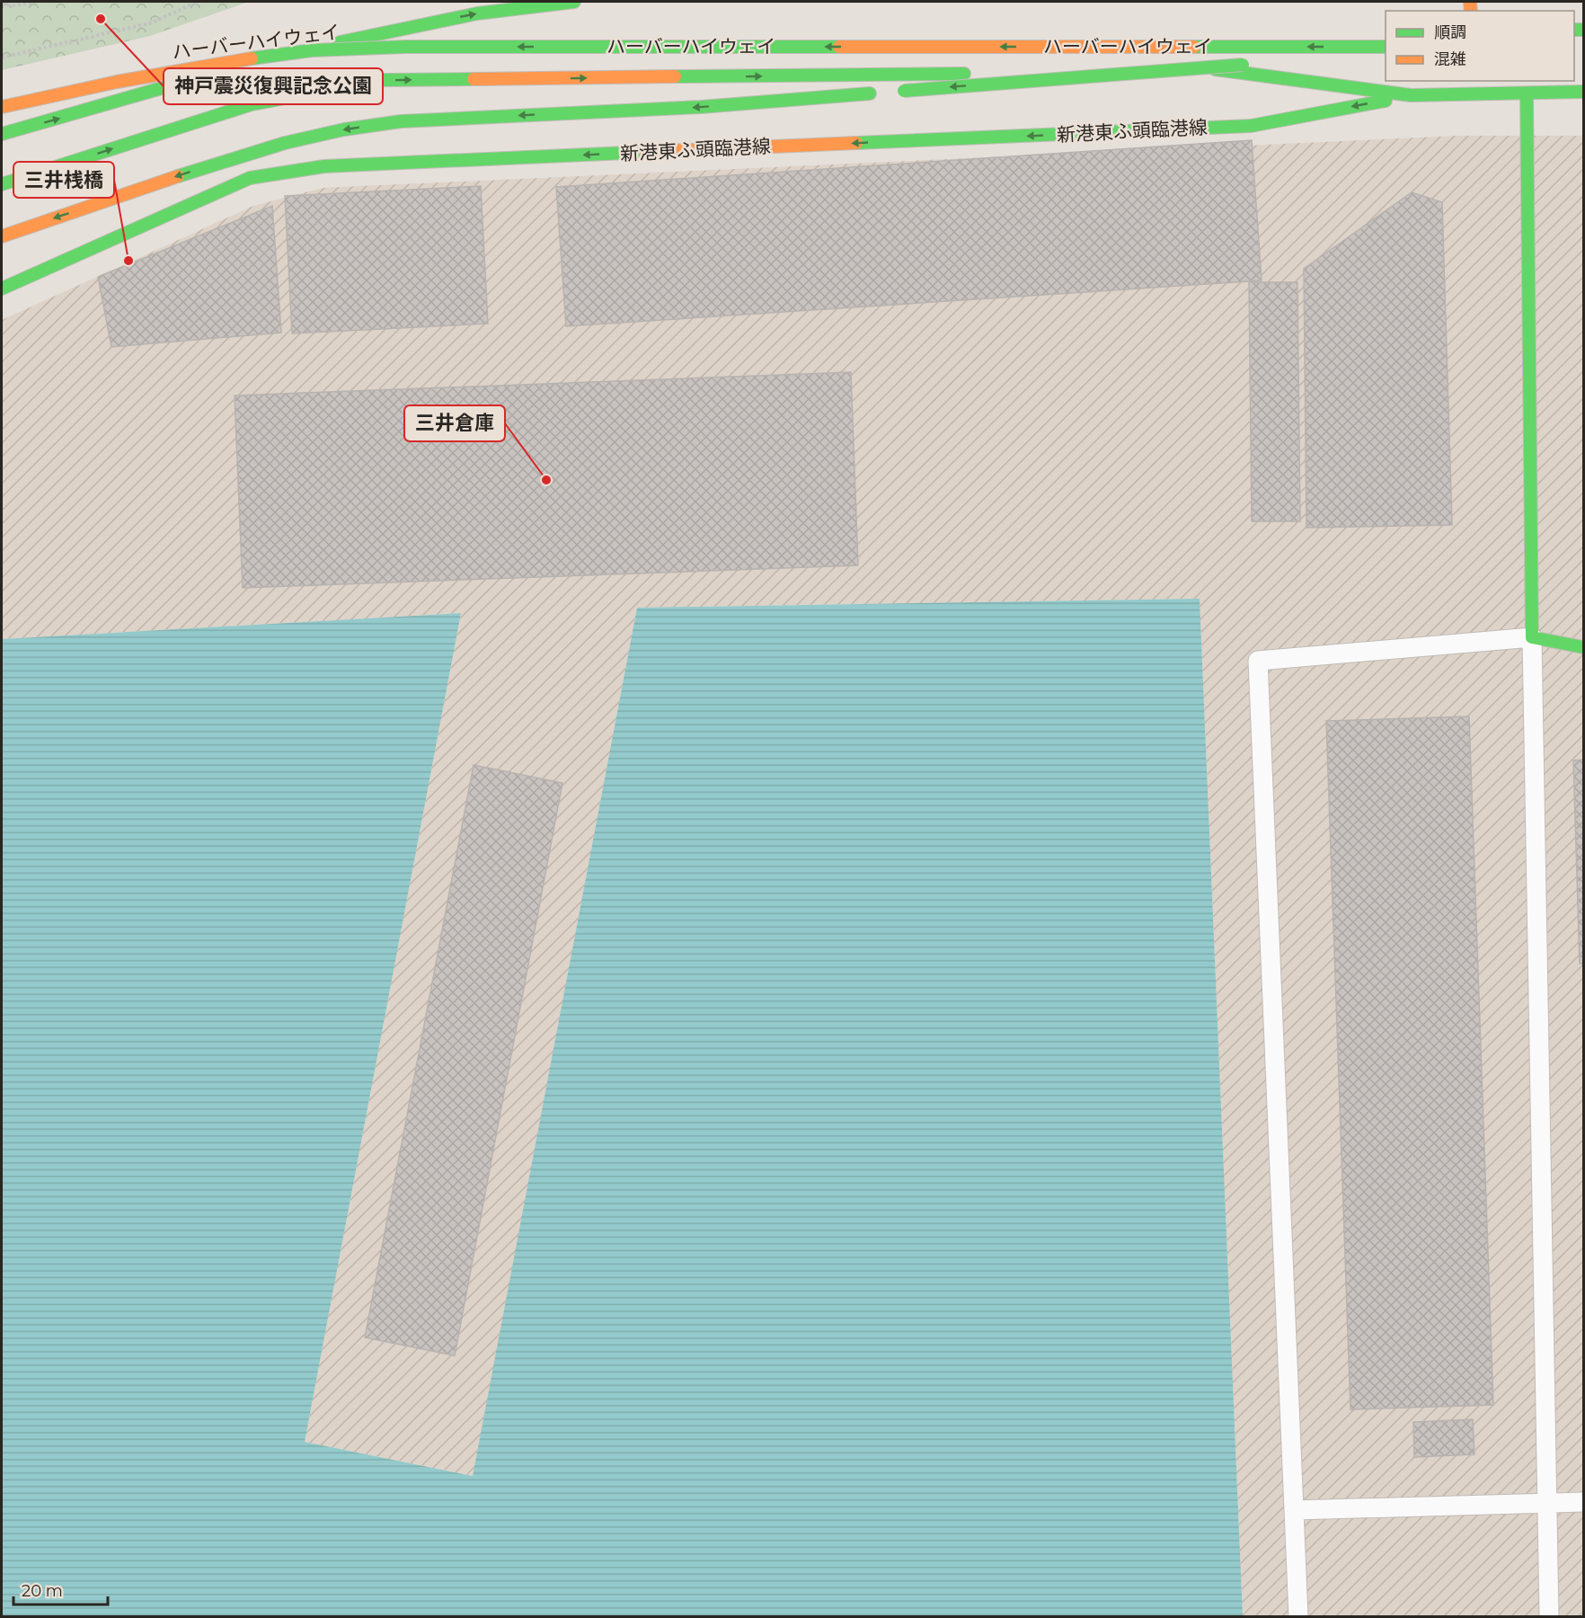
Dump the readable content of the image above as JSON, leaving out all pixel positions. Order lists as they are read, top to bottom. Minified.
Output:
{"streets":{"street":["ハーバーハイウェイ","新港東ふ頭臨港線"]},"places":["神戸震災復興記念公園","三井桟橋","三井倉庫"],"legend":["順調","混雑"],"scale_bar":"20 m"}
